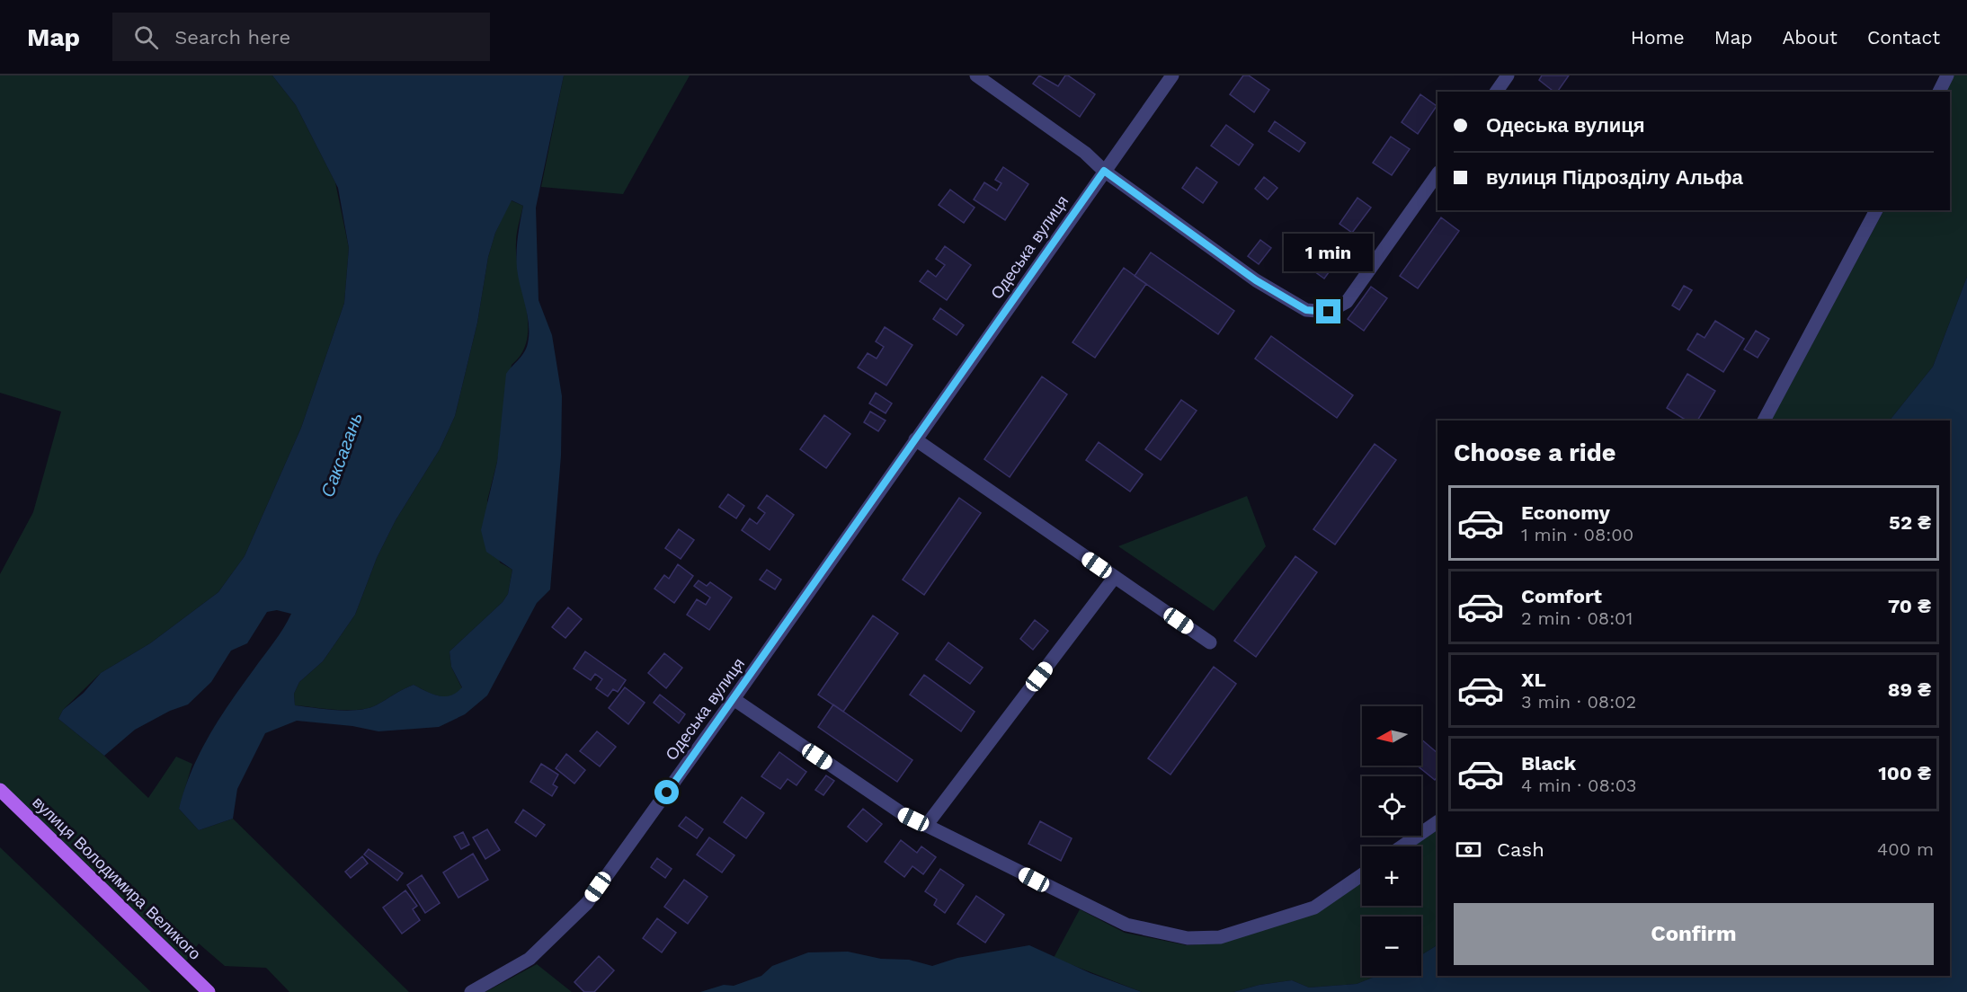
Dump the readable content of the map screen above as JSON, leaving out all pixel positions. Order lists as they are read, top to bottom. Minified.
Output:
{"streets":{"main road":["вулиця Володимира Великого"],"street":["Одеська вулиця"]},"water":["Саксагань"],"north":"left","page":{"header":"Map","search":"Search here","nav":["Home","Map","About","Contact"],"banner":["Одеська вулиця","вулиця Підрозділу Альфа"],"bubble":"1 min","heading":"Choose a ride","list":[{"name":"Economy","note":"1 min · 08:00","value":"52 ₴"},{"name":"Comfort","note":"2 min · 08:01","value":"70 ₴"},{"name":"XL","note":"3 min · 08:02","value":"89 ₴"},{"name":"Black","note":"4 min · 08:03","value":"100 ₴"}],"map_buttons":["+","−"],"pay":["Cash","400 m"],"buttons":"Confirm"}}
